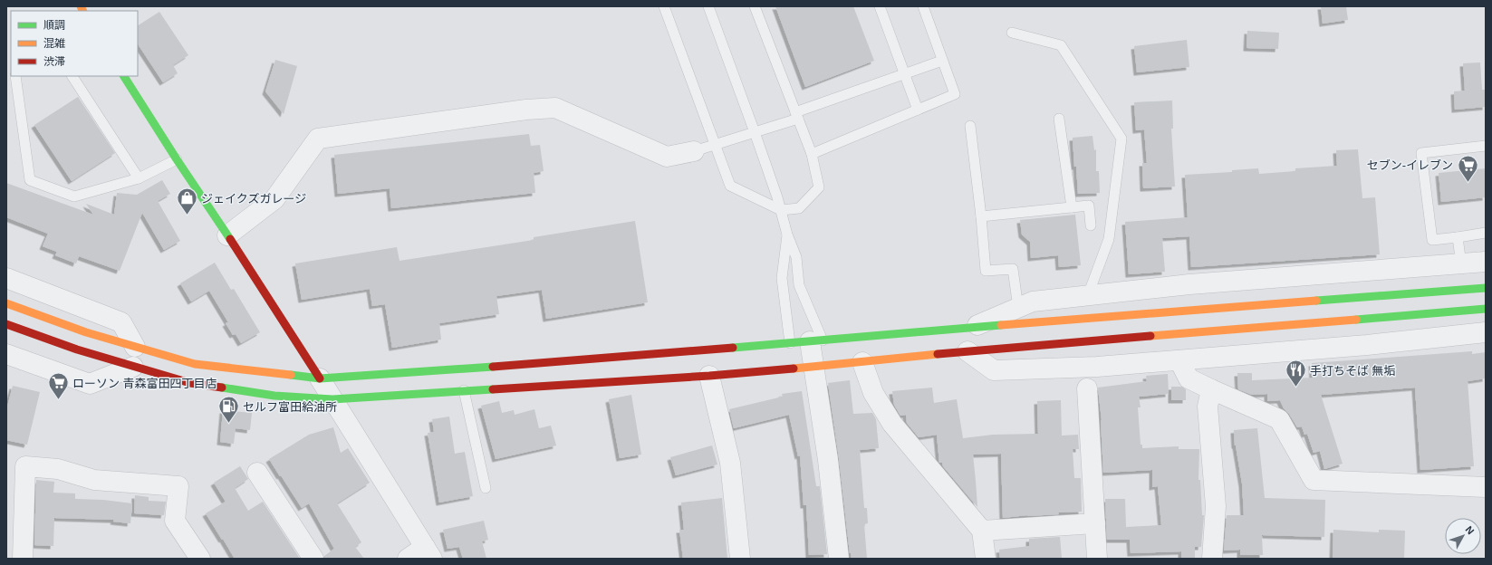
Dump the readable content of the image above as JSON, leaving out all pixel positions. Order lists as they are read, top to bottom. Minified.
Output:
{"places":{"supermarket":["セブン-イレブン","ローソン 青森富田四丁目店"],"shop":["ジェイクズガレージ"],"restaurant":["手打ちそば 無垢"],"fuel station":["セルフ富田給油所"]},"legend":["順調","混雑","渋滞"],"north":"top right"}
